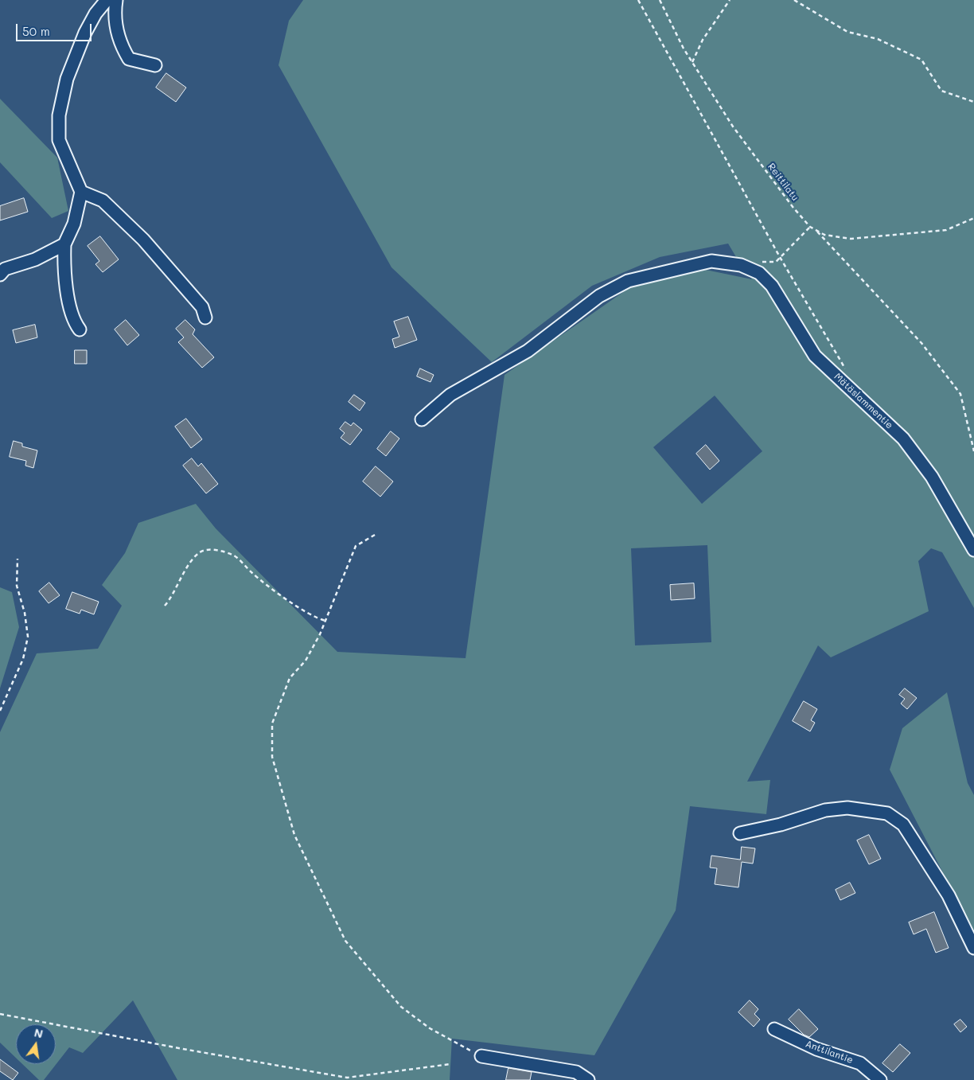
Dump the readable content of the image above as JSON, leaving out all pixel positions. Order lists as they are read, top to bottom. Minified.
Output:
{"streets":{"street":["Mätäslammentie","Anttilantie"],"path":["Reittilatu"]},"scale_bar":"50 m","north":"top"}
